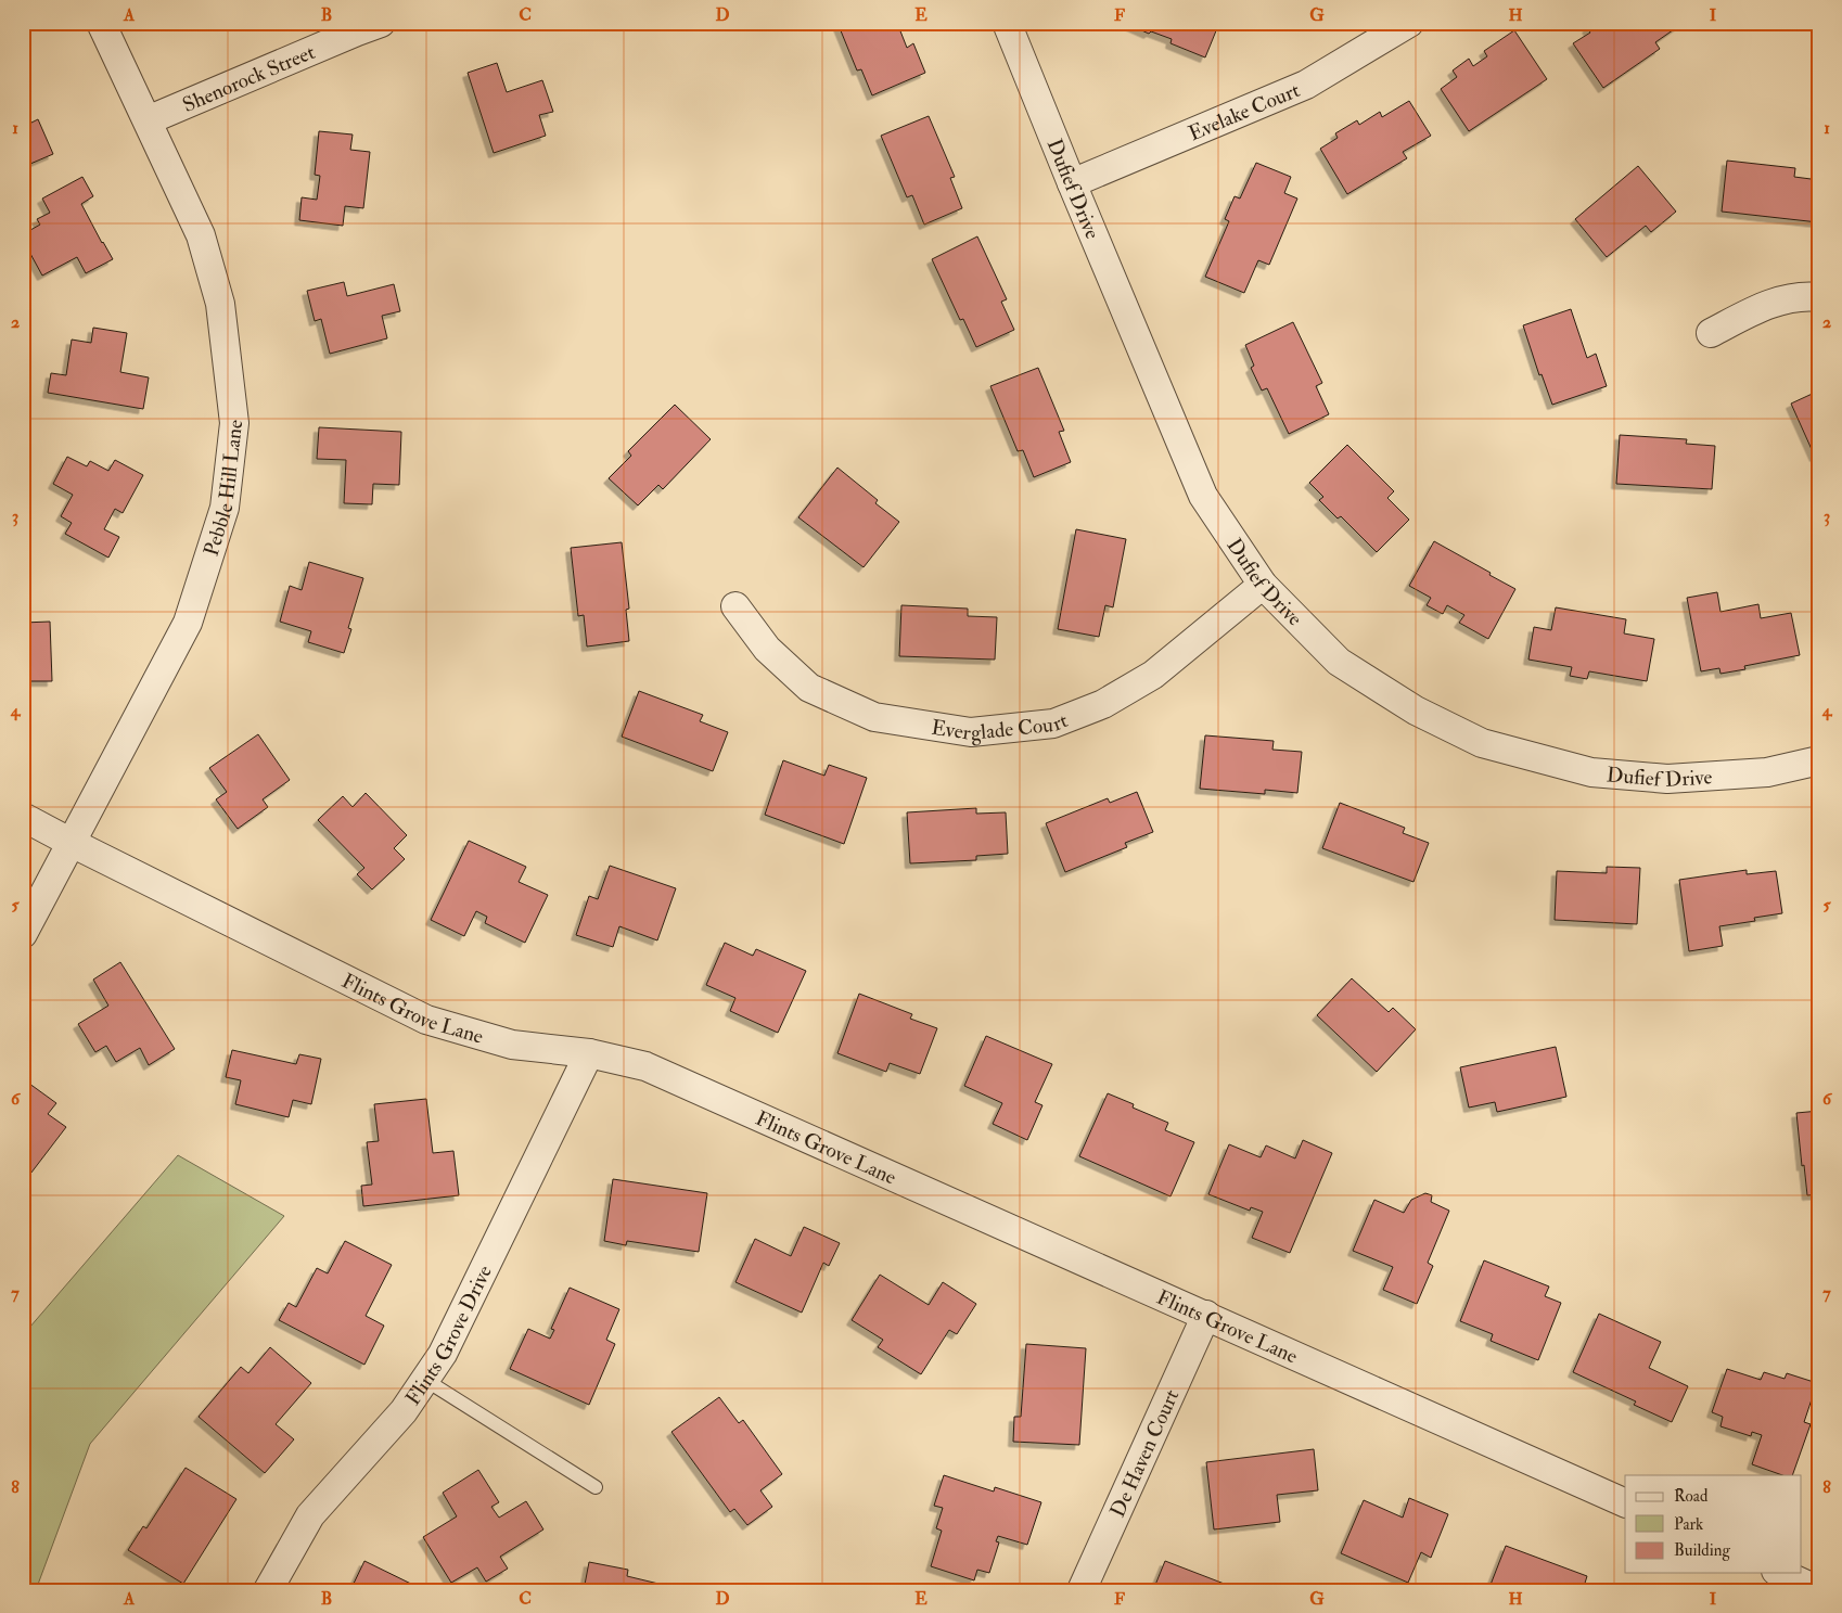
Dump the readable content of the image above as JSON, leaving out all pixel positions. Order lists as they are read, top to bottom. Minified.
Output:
{"streets":{"street":["Shenorock Street","Evelake Court","Dufief Drive","Pebble Hill Lane","Everglade Court","Flints Grove Lane","Flints Grove Drive","De Haven Court"]},"crossings":[["Shenorock Street","Pebble Hill Lane"],["Evelake Court","Dufief Drive"],["Dufief Drive","Everglade Court"],["Pebble Hill Lane","Flints Grove Lane"],["Flints Grove Lane","Flints Grove Drive"],["Flints Grove Lane","De Haven Court"]],"legend":["Road","Park","Building"],"grid":{"columns":["A","B","C","D","E","F","G","H","I"],"rows":["1","2","3","4","5","6","7","8"]}}
